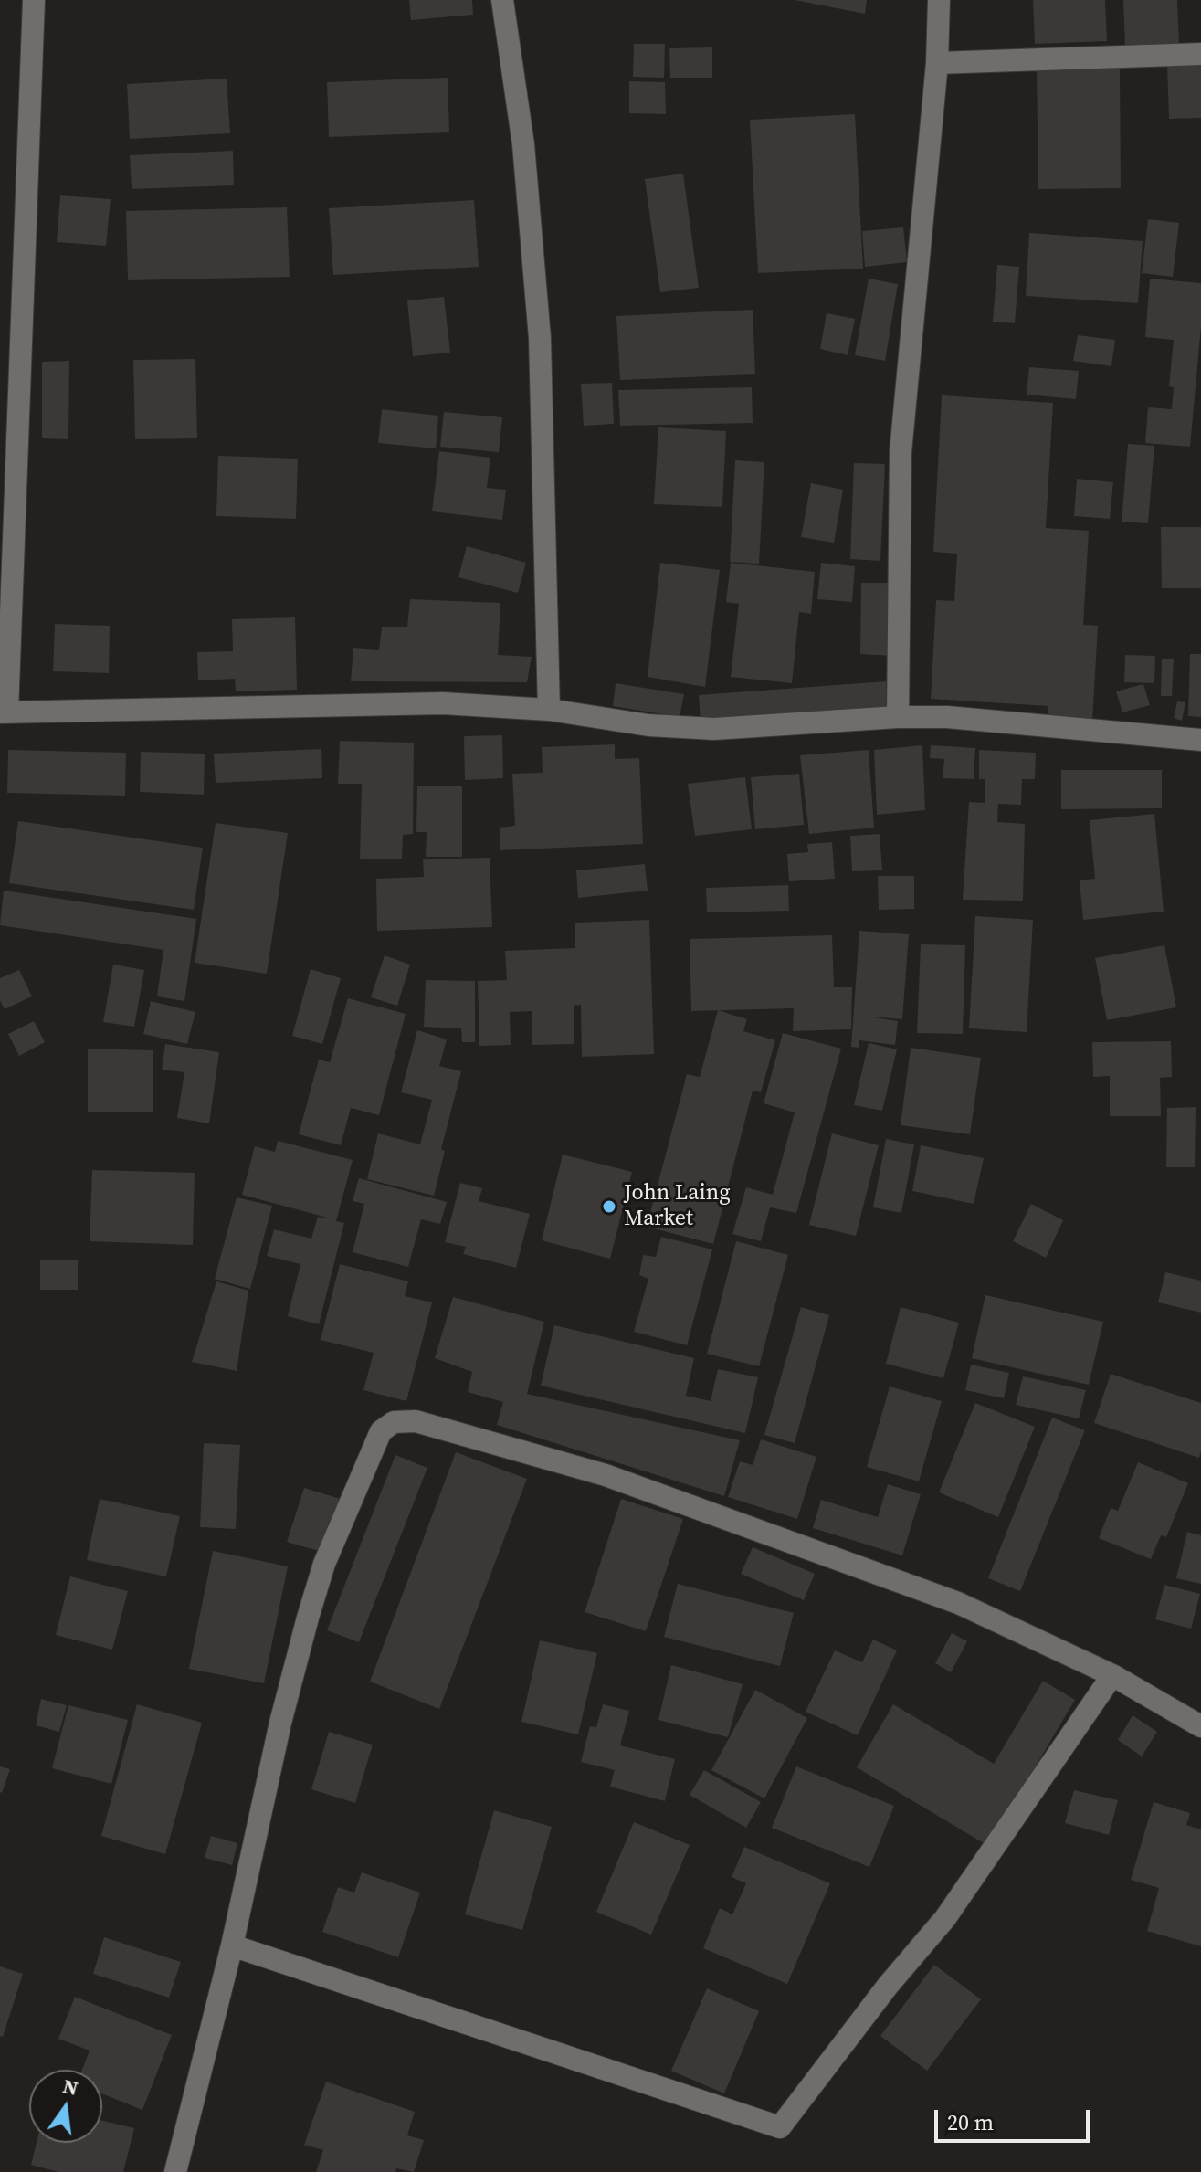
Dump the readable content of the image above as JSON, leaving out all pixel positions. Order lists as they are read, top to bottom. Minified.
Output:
{"places":["John Laing Market"],"scale_bar":"20 m","north":"top"}
